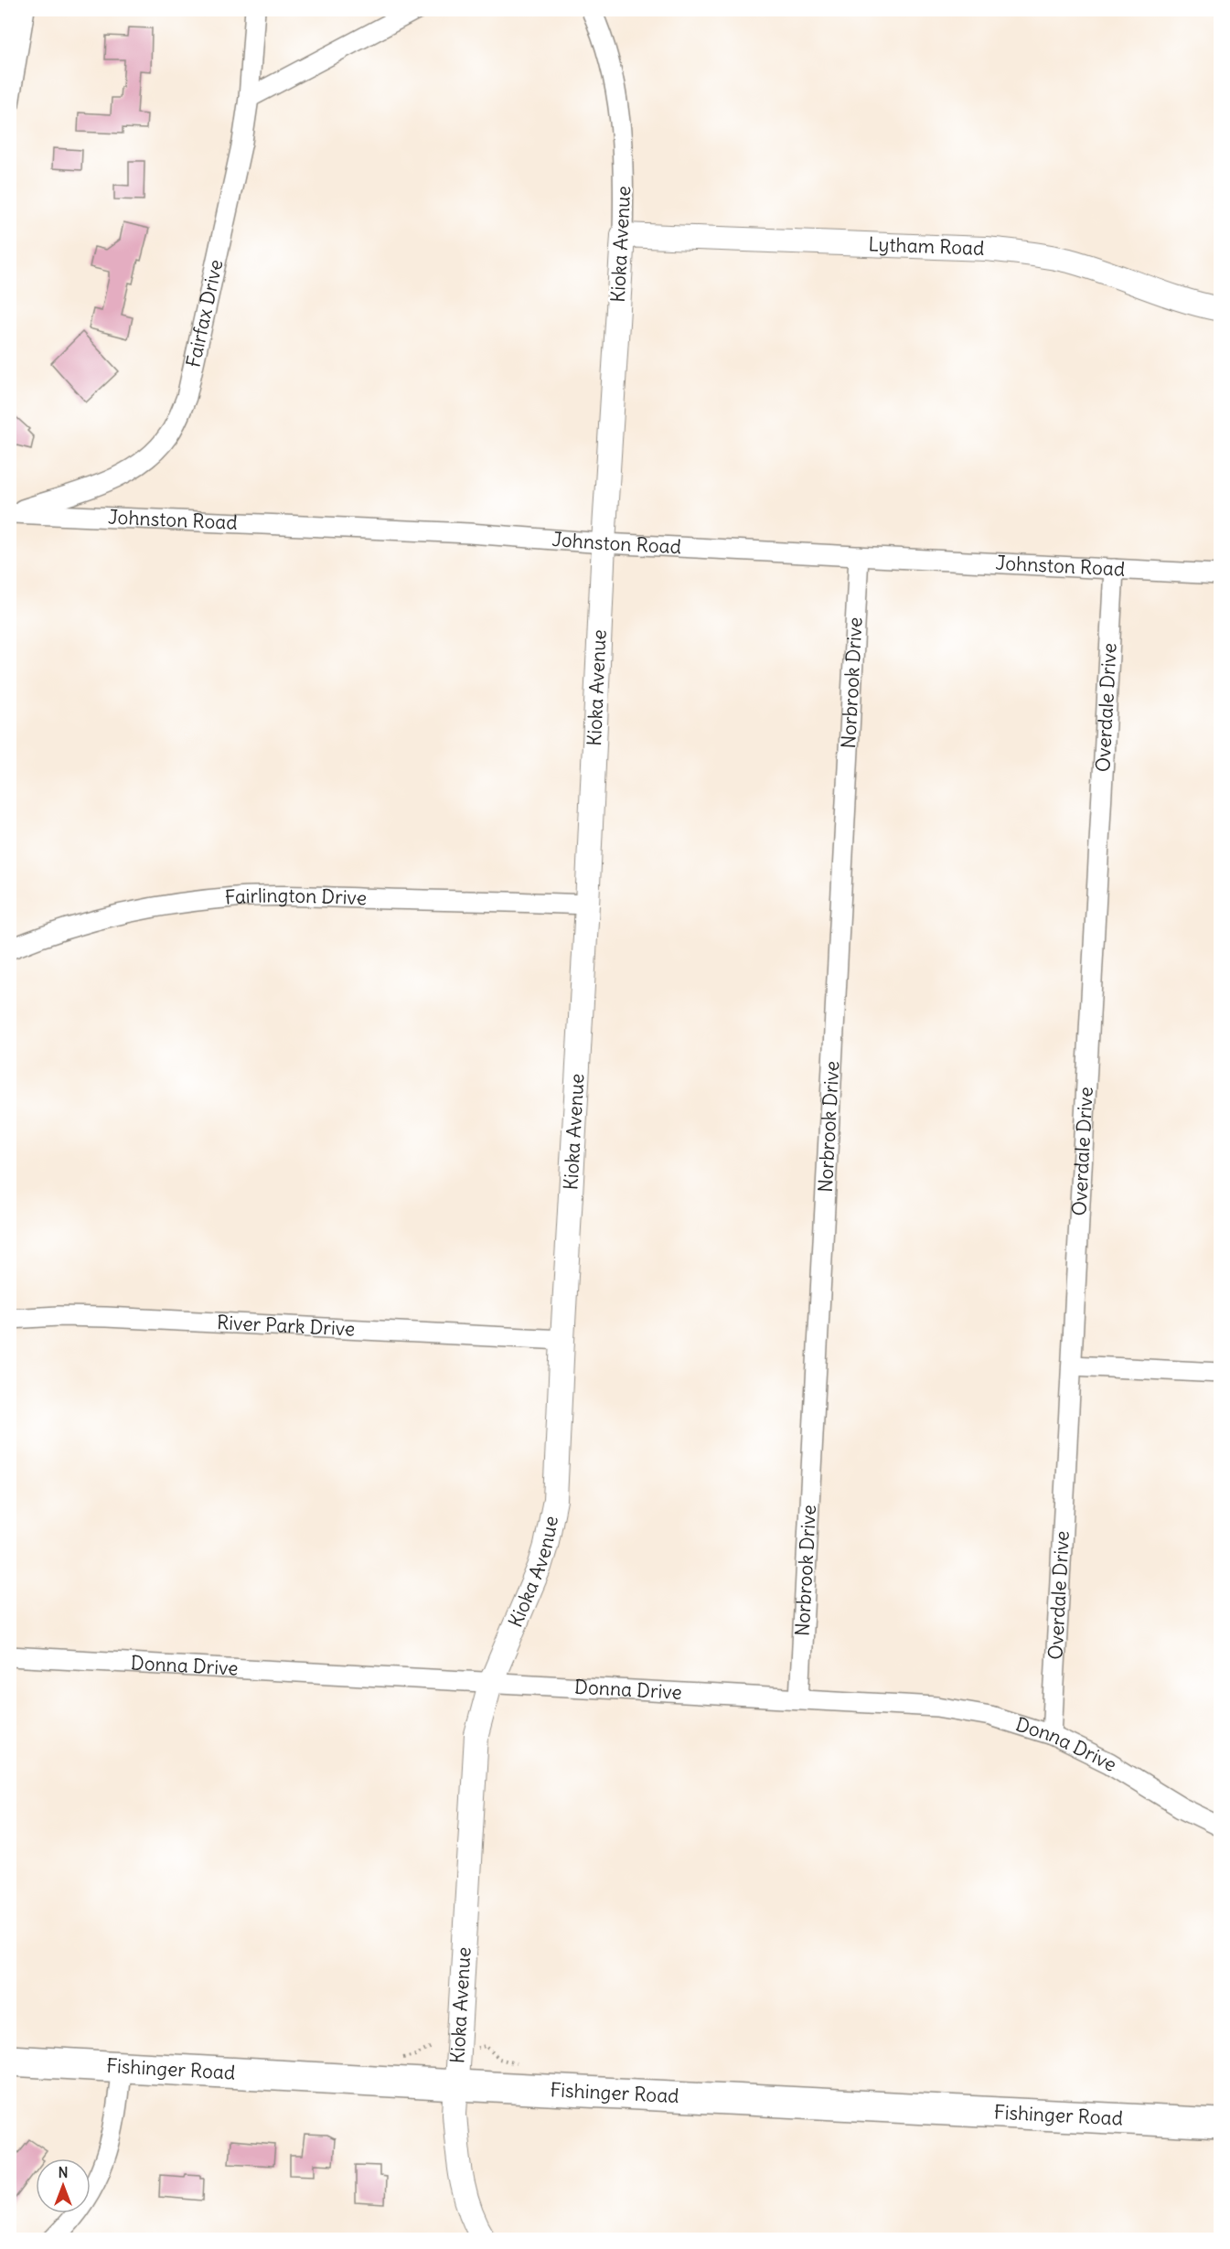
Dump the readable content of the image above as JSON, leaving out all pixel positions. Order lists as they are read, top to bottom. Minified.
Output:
{"streets":{"main road":["Fishinger Road"],"street":["Kioka Avenue","Lytham Road","Fairfax Drive","Johnston Road","Norbrook Drive","Overdale Drive","Fairlington Drive","River Park Drive","Donna Drive"]},"crossings":[["Kioka Avenue","Lytham Road"],["Kioka Avenue","Johnston Road"],["Kioka Avenue","Fairlington Drive"],["Kioka Avenue","River Park Drive"],["Kioka Avenue","Donna Drive"],["Kioka Avenue","Fishinger Road"],["Fairfax Drive","Johnston Road"],["Johnston Road","Norbrook Drive"],["Johnston Road","Overdale Drive"],["Norbrook Drive","Donna Drive"],["Overdale Drive","Donna Drive"]],"north":"top"}
